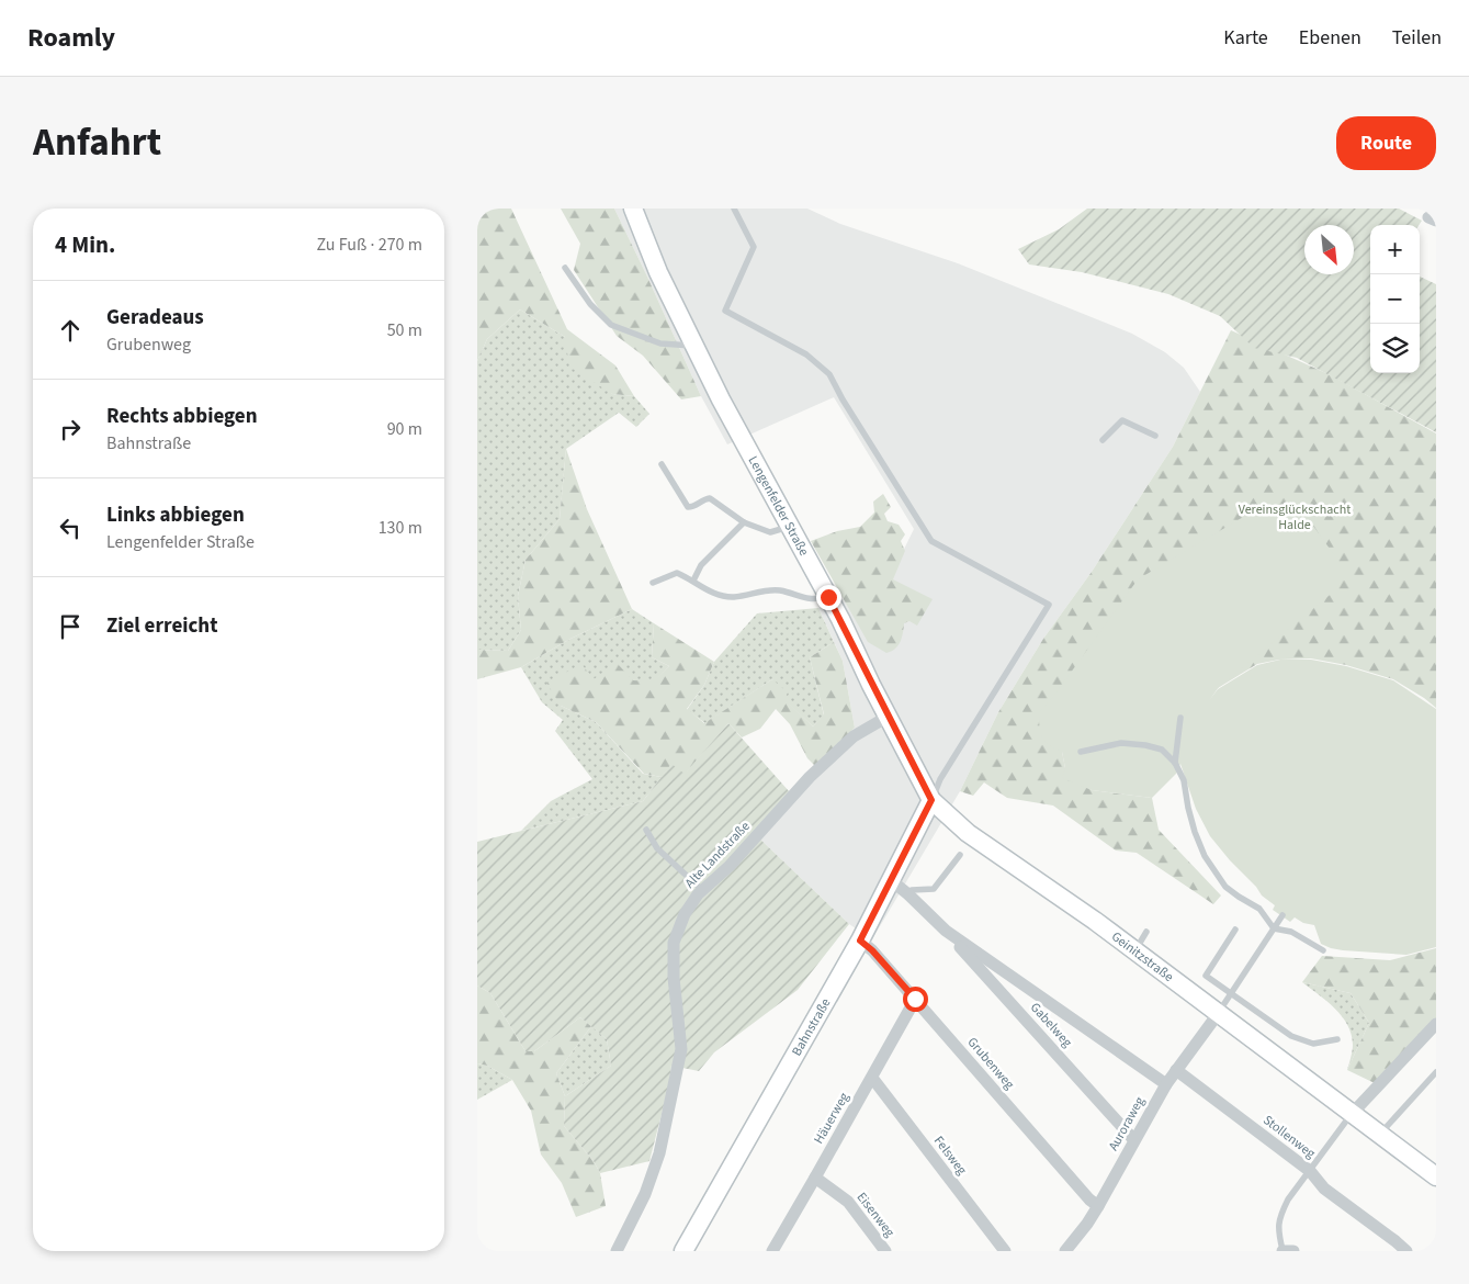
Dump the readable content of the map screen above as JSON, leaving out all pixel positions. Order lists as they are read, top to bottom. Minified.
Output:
{"streets":{"main road":["Lengenfelder Straße","Geinitzstraße","Bahnstraße"],"street":["Alte Landstraße","Gabelweg","Grubenweg","Häuerweg","Auroraweg","Stollenweg","Felsweg","Eisenweg"]},"crossings":[["Lengenfelder Straße","Alte Landstraße"],["Lengenfelder Straße","Geinitzstraße"],["Lengenfelder Straße","Bahnstraße"],["Geinitzstraße","Bahnstraße"],["Geinitzstraße","Auroraweg"],["Gabelweg","Bahnstraße"],["Gabelweg","Auroraweg"],["Bahnstraße","Grubenweg"],["Grubenweg","Häuerweg"],["Grubenweg","Auroraweg"],["Häuerweg","Felsweg"],["Häuerweg","Eisenweg"],["Auroraweg","Stollenweg"]],"parks":["Vereinsglückschacht Halde"],"north":"bottom right","page":{"header":"Roamly","nav":["Karte","Ebenen","Teilen"],"title":"Anfahrt","buttons":"Route","heading":["4 Min.","Zu Fuß · 270 m"],"map_buttons":["+","−"],"list":[["Geradeaus","Grubenweg","50 m"],["Rechts abbiegen","Bahnstraße","90 m"],["Links abbiegen","Lengenfelder Straße","130 m"],"Ziel erreicht"]}}
